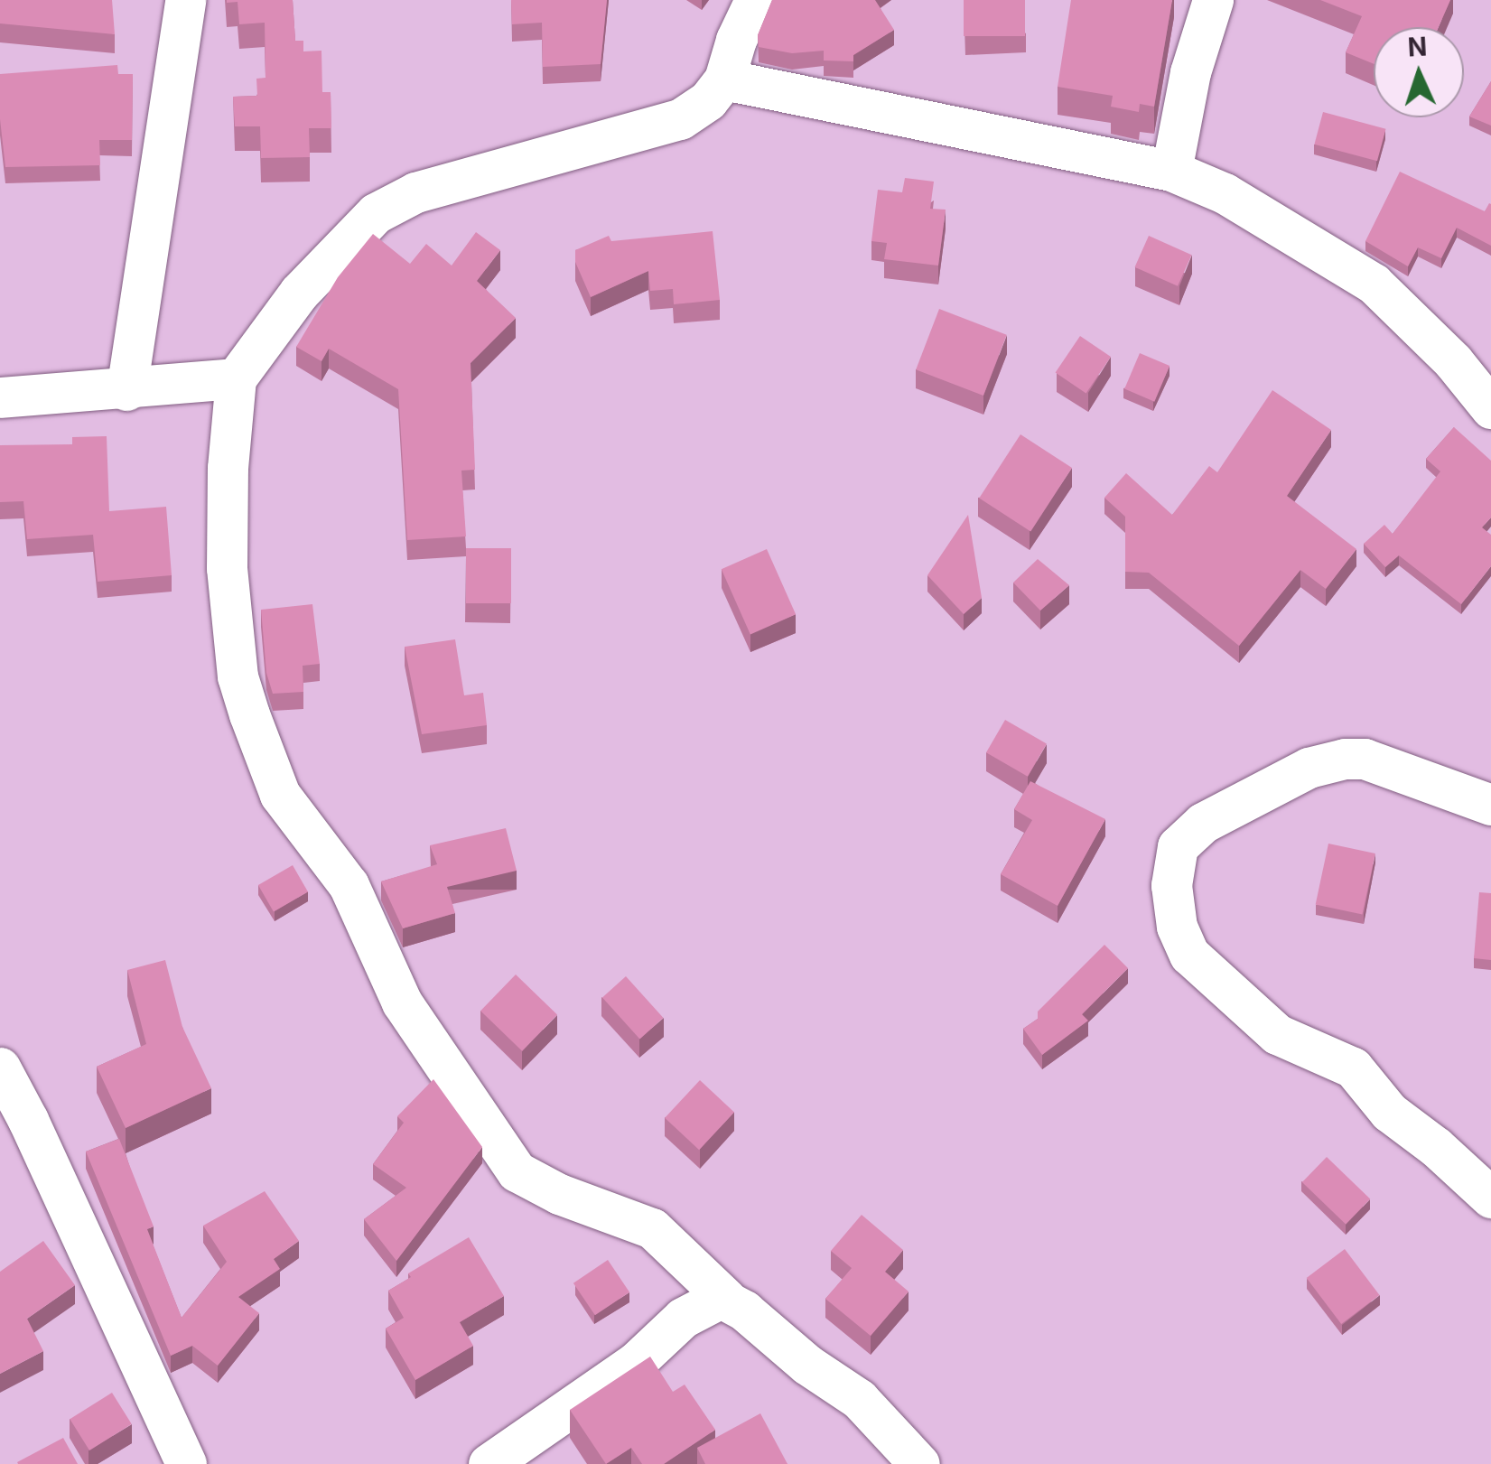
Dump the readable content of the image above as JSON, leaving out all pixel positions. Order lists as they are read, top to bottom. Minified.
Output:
{"north":"top"}
